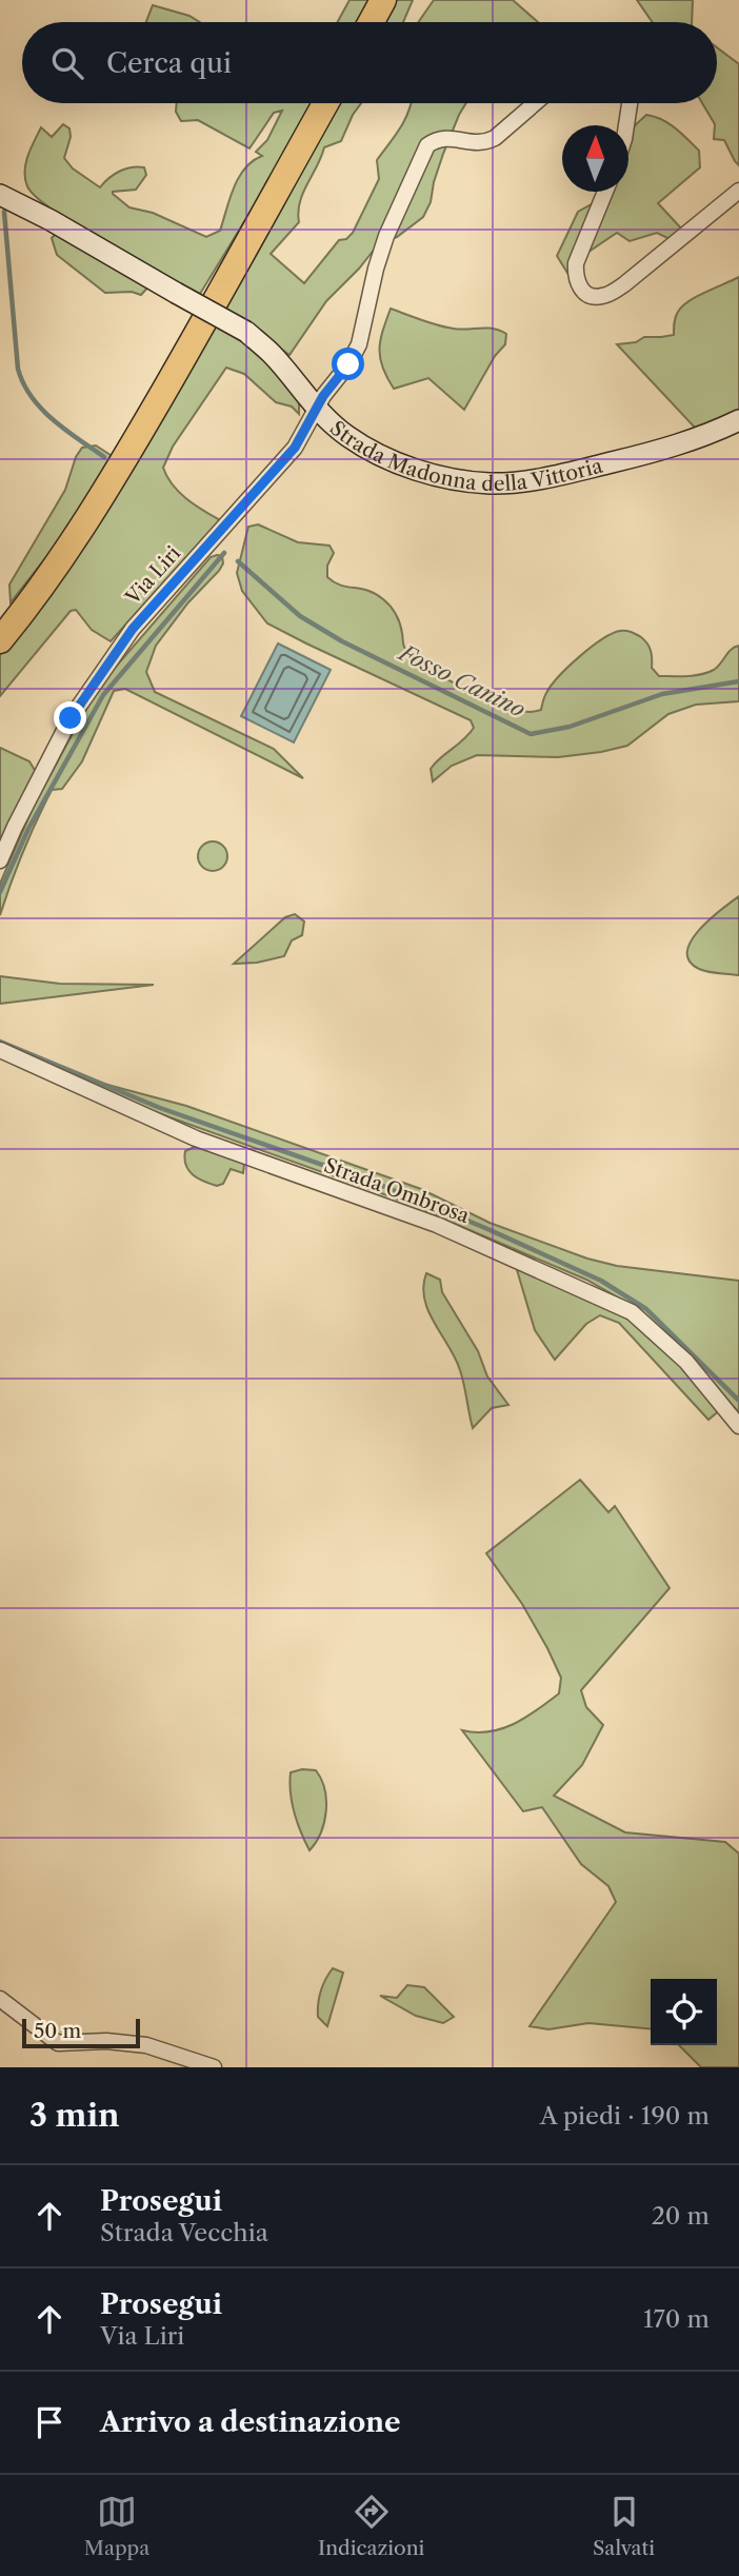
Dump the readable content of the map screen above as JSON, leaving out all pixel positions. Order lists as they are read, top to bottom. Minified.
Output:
{"streets":{"street":["Strada Madonna della Vittoria","Via Liri","Strada Ombrosa"]},"crossings":[["Strada Madonna della Vittoria","Via Liri"]],"water":["Fosso Canino"],"scale_bar":"50 m","north":"top","page":{"search":"Cerca qui","scale":"50 m","heading":["3 min","A piedi · 190 m"],"list":[["Prosegui","Strada Vecchia","20 m"],["Prosegui","Via Liri","170 m"],"Arrivo a destinazione"],"nav":["Mappa","Indicazioni","Salvati"]}}
